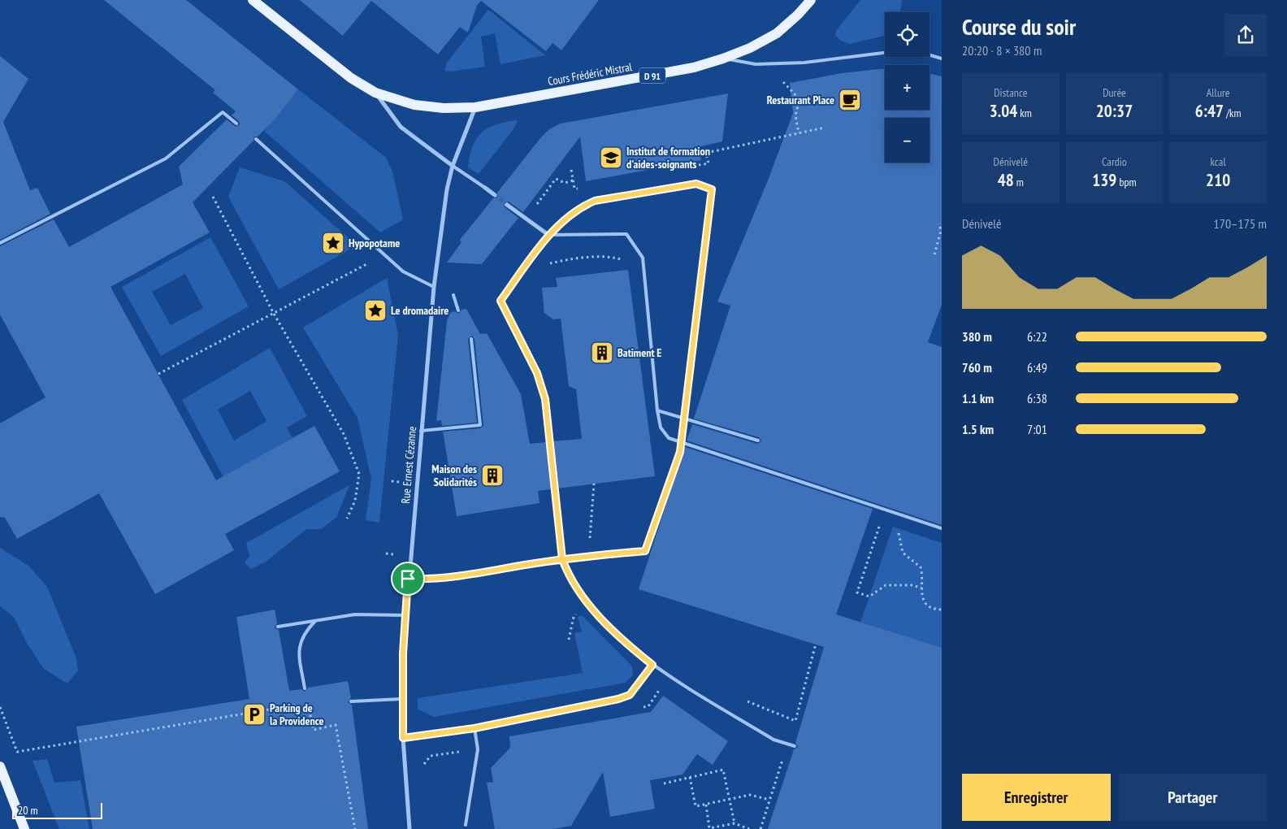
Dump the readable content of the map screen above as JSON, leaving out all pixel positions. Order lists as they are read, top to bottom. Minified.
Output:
{"streets":{"main road":["Cours Frédéric Mistral","D 91"],"street":["Rue Ernest Cézanne"]},"crossings":[["Cours Frédéric Mistral","D 91"],["Cours Frédéric Mistral","Rue Ernest Cézanne"],["D 91","Rue Ernest Cézanne"]],"places":{"cafe":["Restaurant Place"],"school or university":["Institut de formation d'aides-soignants"],"place":["Hypopotame","Le dromadaire"],"building":["Batiment E","Maison des Solidarités"],"parking":["Parking de la Providence"]},"scale_bar":"20 m","page":{"heading":["Course du soir","20:20 · 8 × 380 m"],"map_buttons":["+","−"],"stats":[["Distance","3.04 km"],["Durée","20:37"],["Allure","6:47 /km"],["Dénivelé","48 m"],["Cardio","139 bpm"],["kcal","210"]],"chart":["Dénivelé","170–175 m"],"list":[{"name":"380 m","note":"6:22"},{"name":"760 m","note":"6:49"},{"name":"1.1 km","note":"6:38"},{"name":"1.5 km","note":"7:01"}],"buttons":["Enregistrer","Partager"],"scale":"20 m"}}
